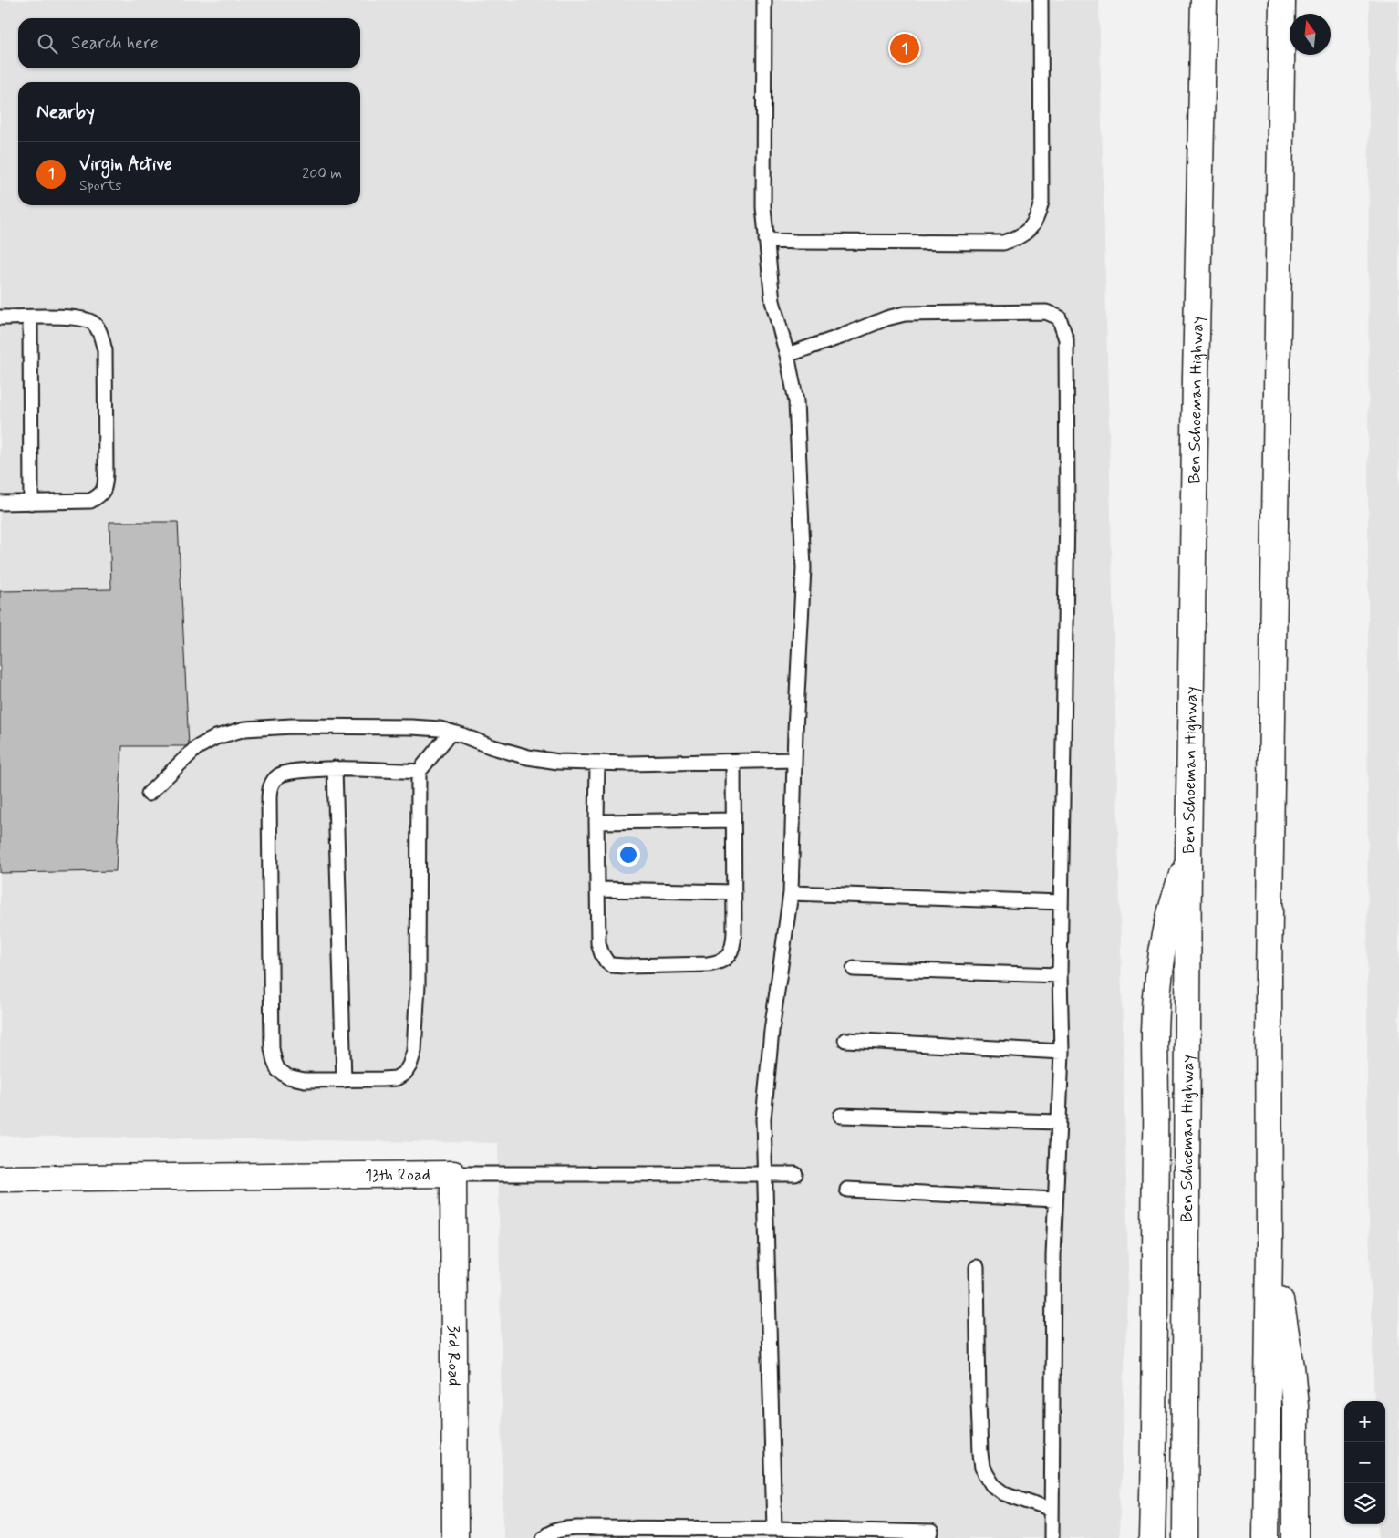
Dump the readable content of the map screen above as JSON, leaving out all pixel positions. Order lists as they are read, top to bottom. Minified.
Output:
{"streets":{"main road":["Ben Schoeman Highway","13th Road","3rd Road"]},"crossings":[["13th Road","3rd Road"]],"north":"top","page":{"search":"Search here","pins":"1","heading":"Nearby","list":[{"mark":"1","name":"Virgin Active","note":"Sports","value":"200 m"}],"map_buttons":["+","−"]}}
